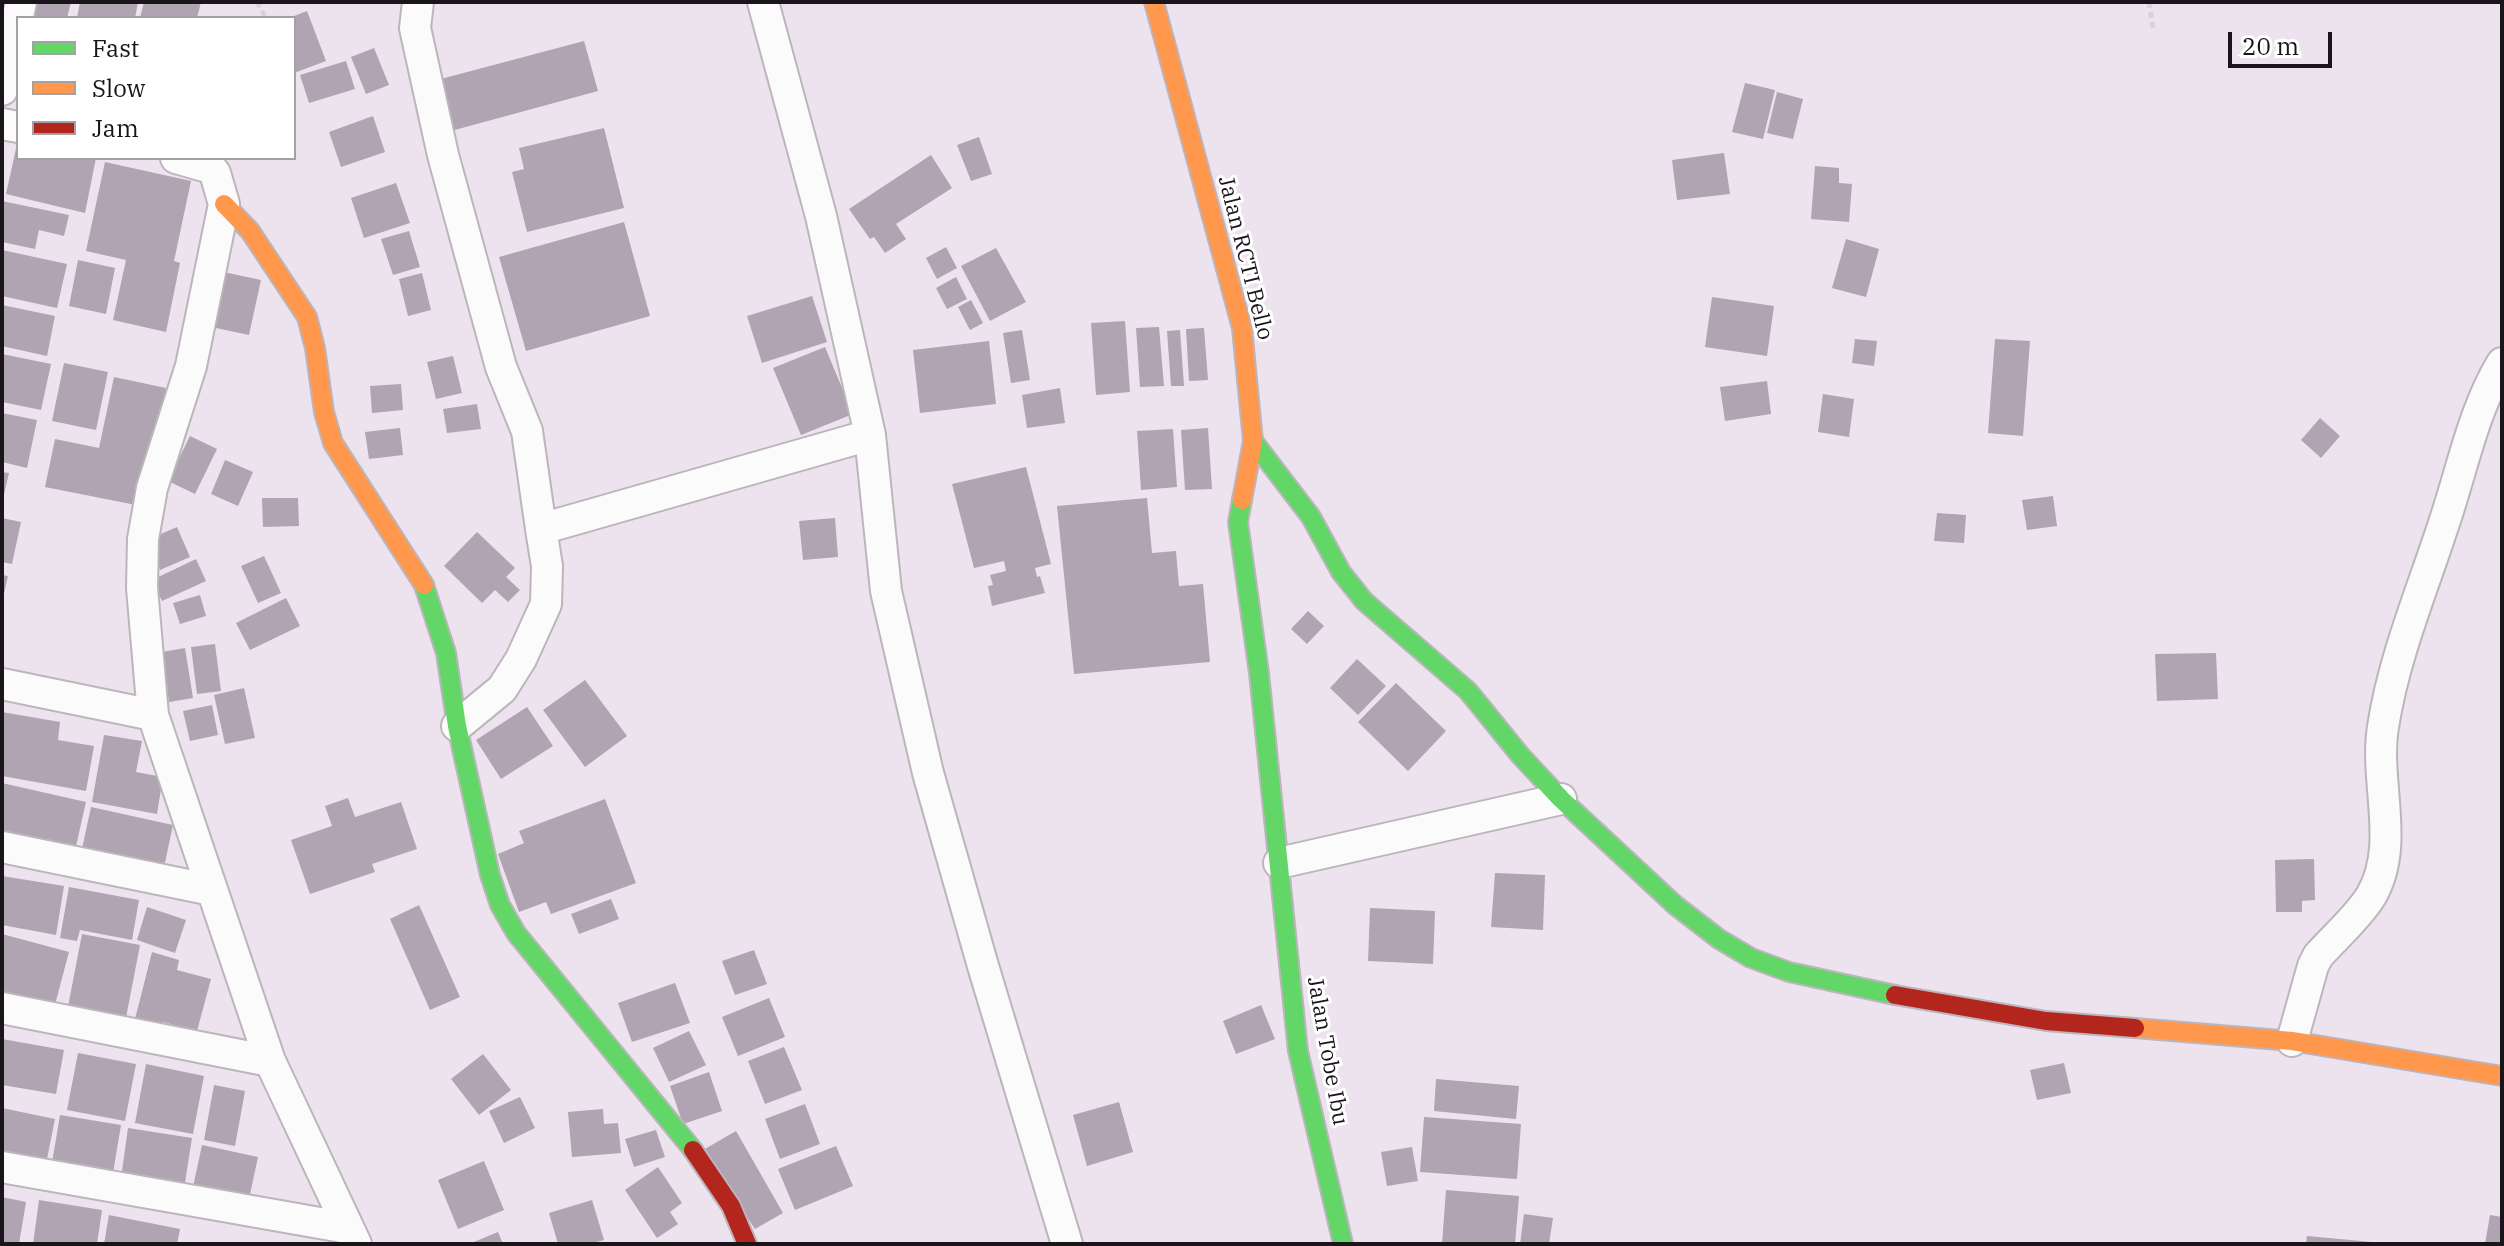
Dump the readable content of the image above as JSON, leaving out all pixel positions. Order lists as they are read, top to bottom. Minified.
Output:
{"streets":{"street":["Jalan RCTI Bello","Jalan Tobe Ibu"]},"crossings":[["Jalan RCTI Bello","Jalan Tobe Ibu"]],"legend":["Fast","Slow","Jam"],"scale_bar":"20 m"}
